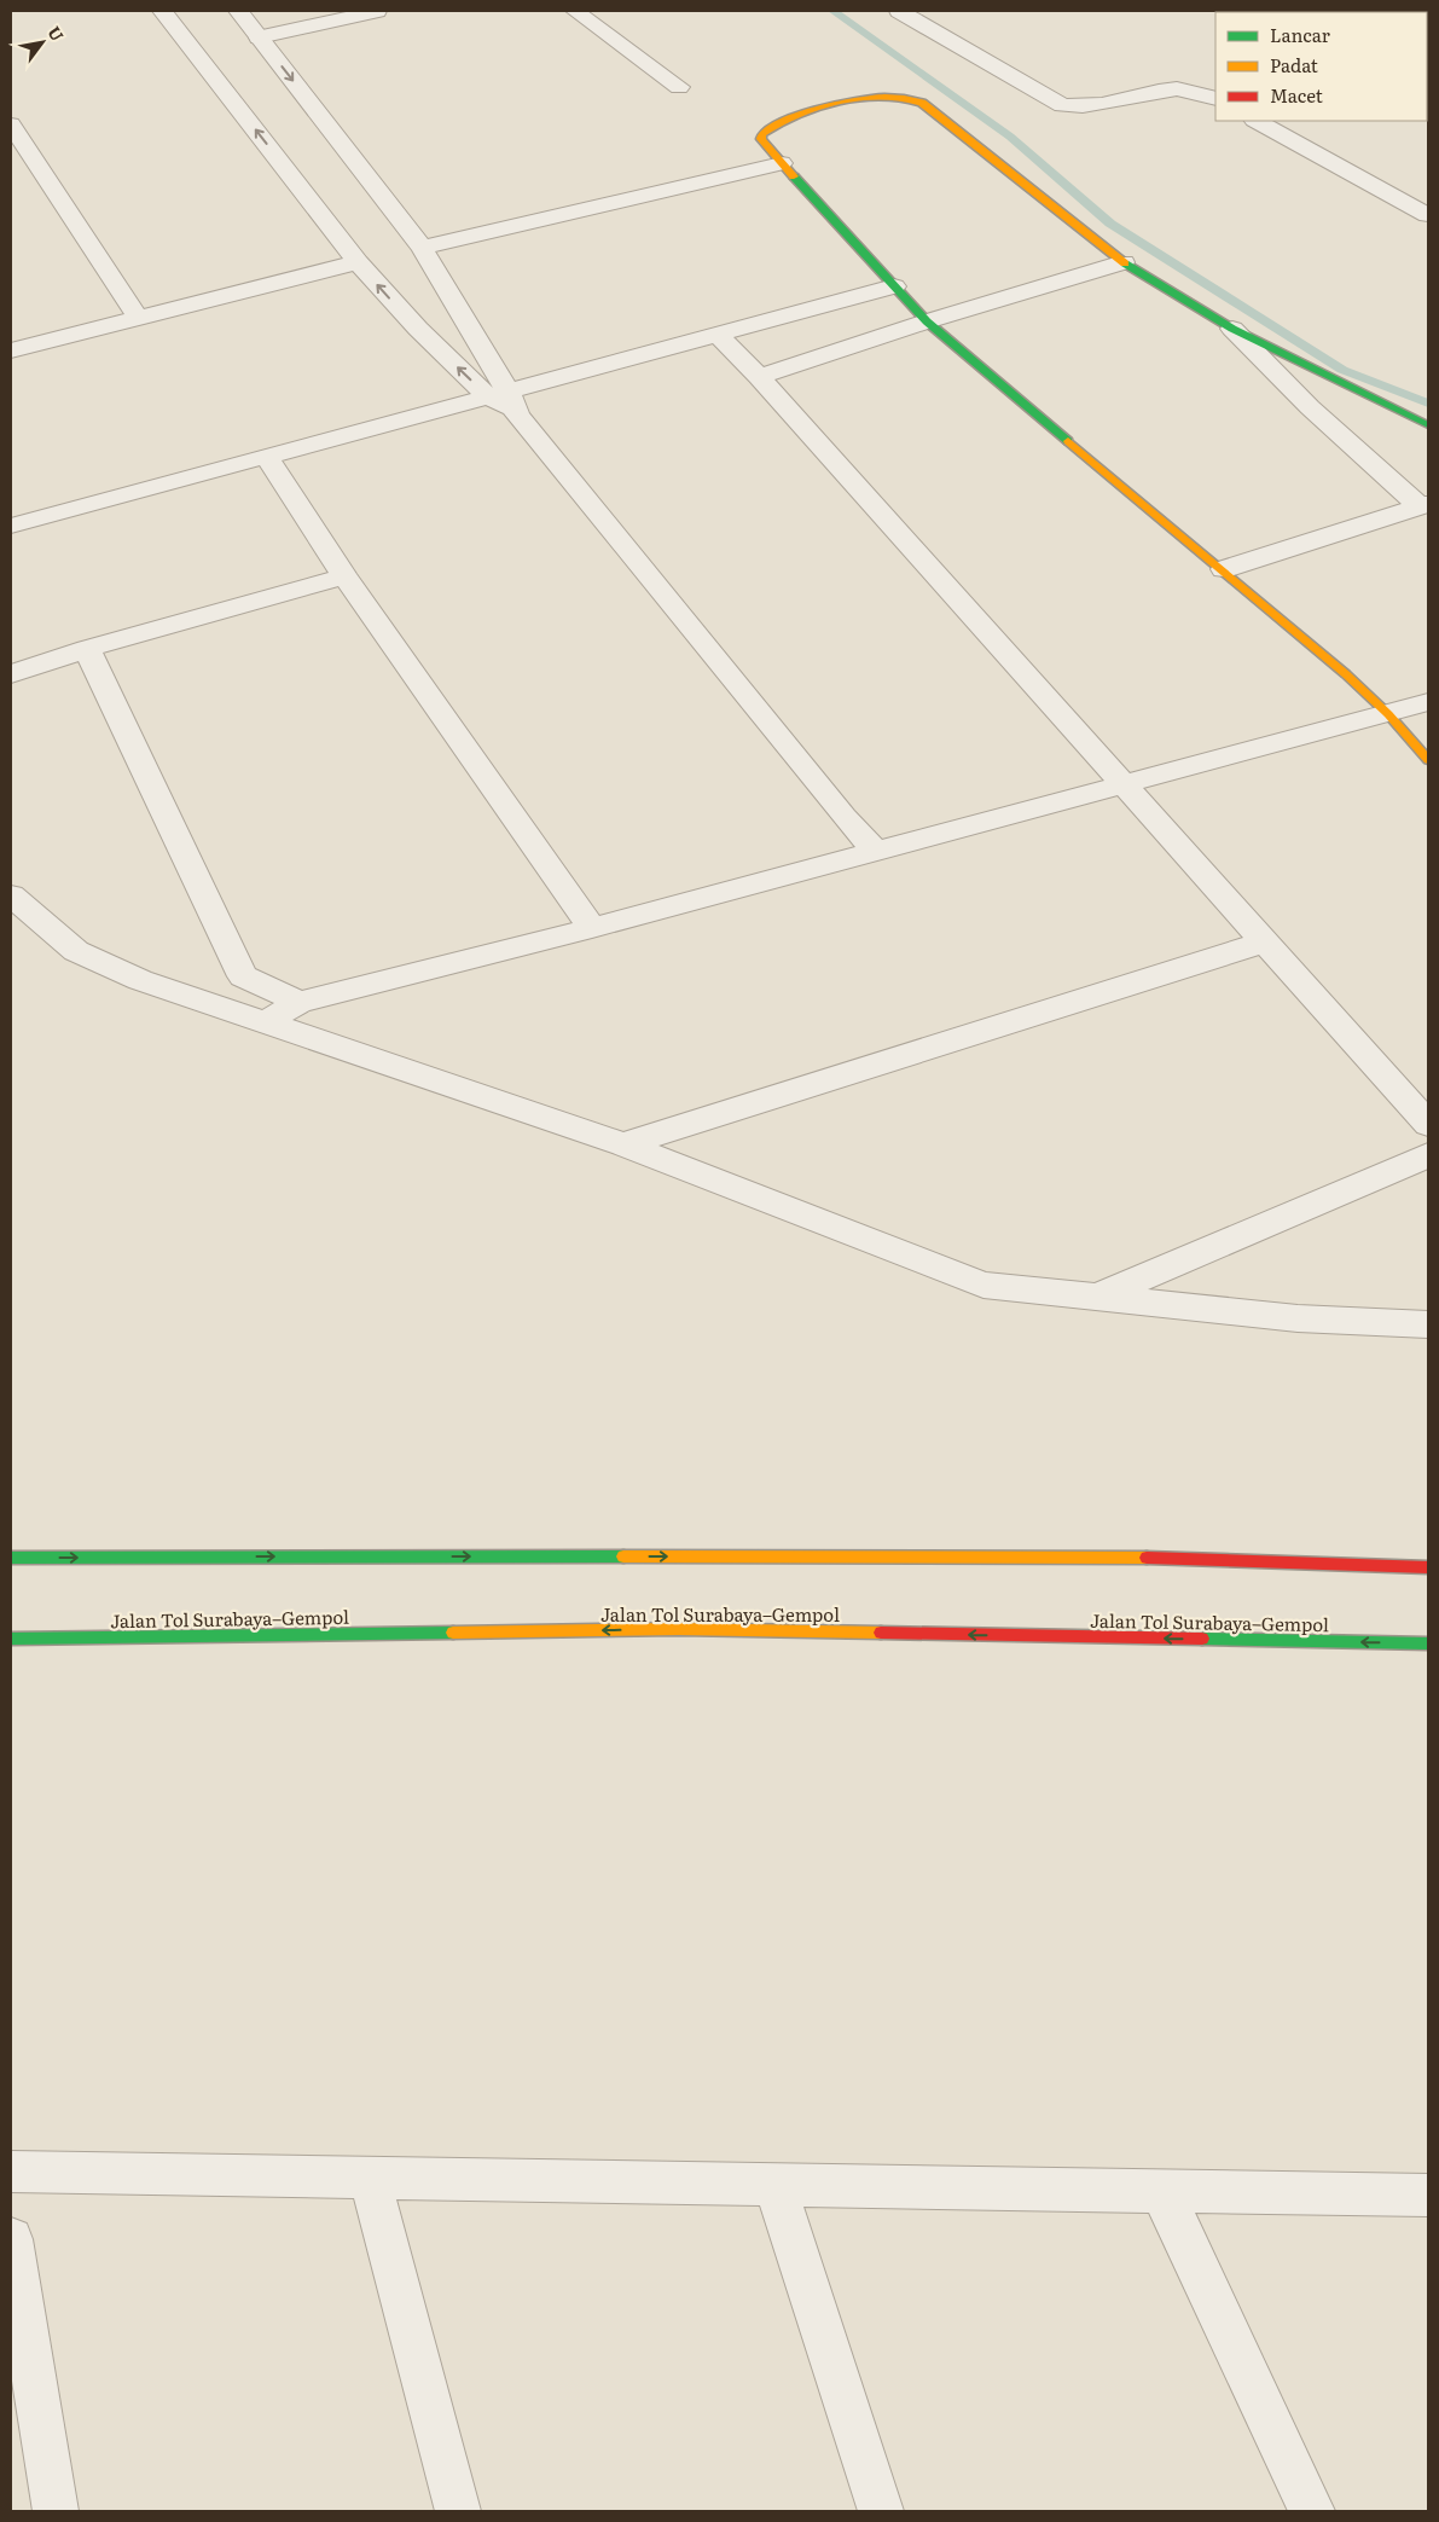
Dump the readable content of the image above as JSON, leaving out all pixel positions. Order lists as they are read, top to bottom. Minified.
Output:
{"streets":{"main road":["Jalan Tol Surabaya–Gempol"]},"legend":["Lancar","Padat","Macet"],"north":"top right"}
